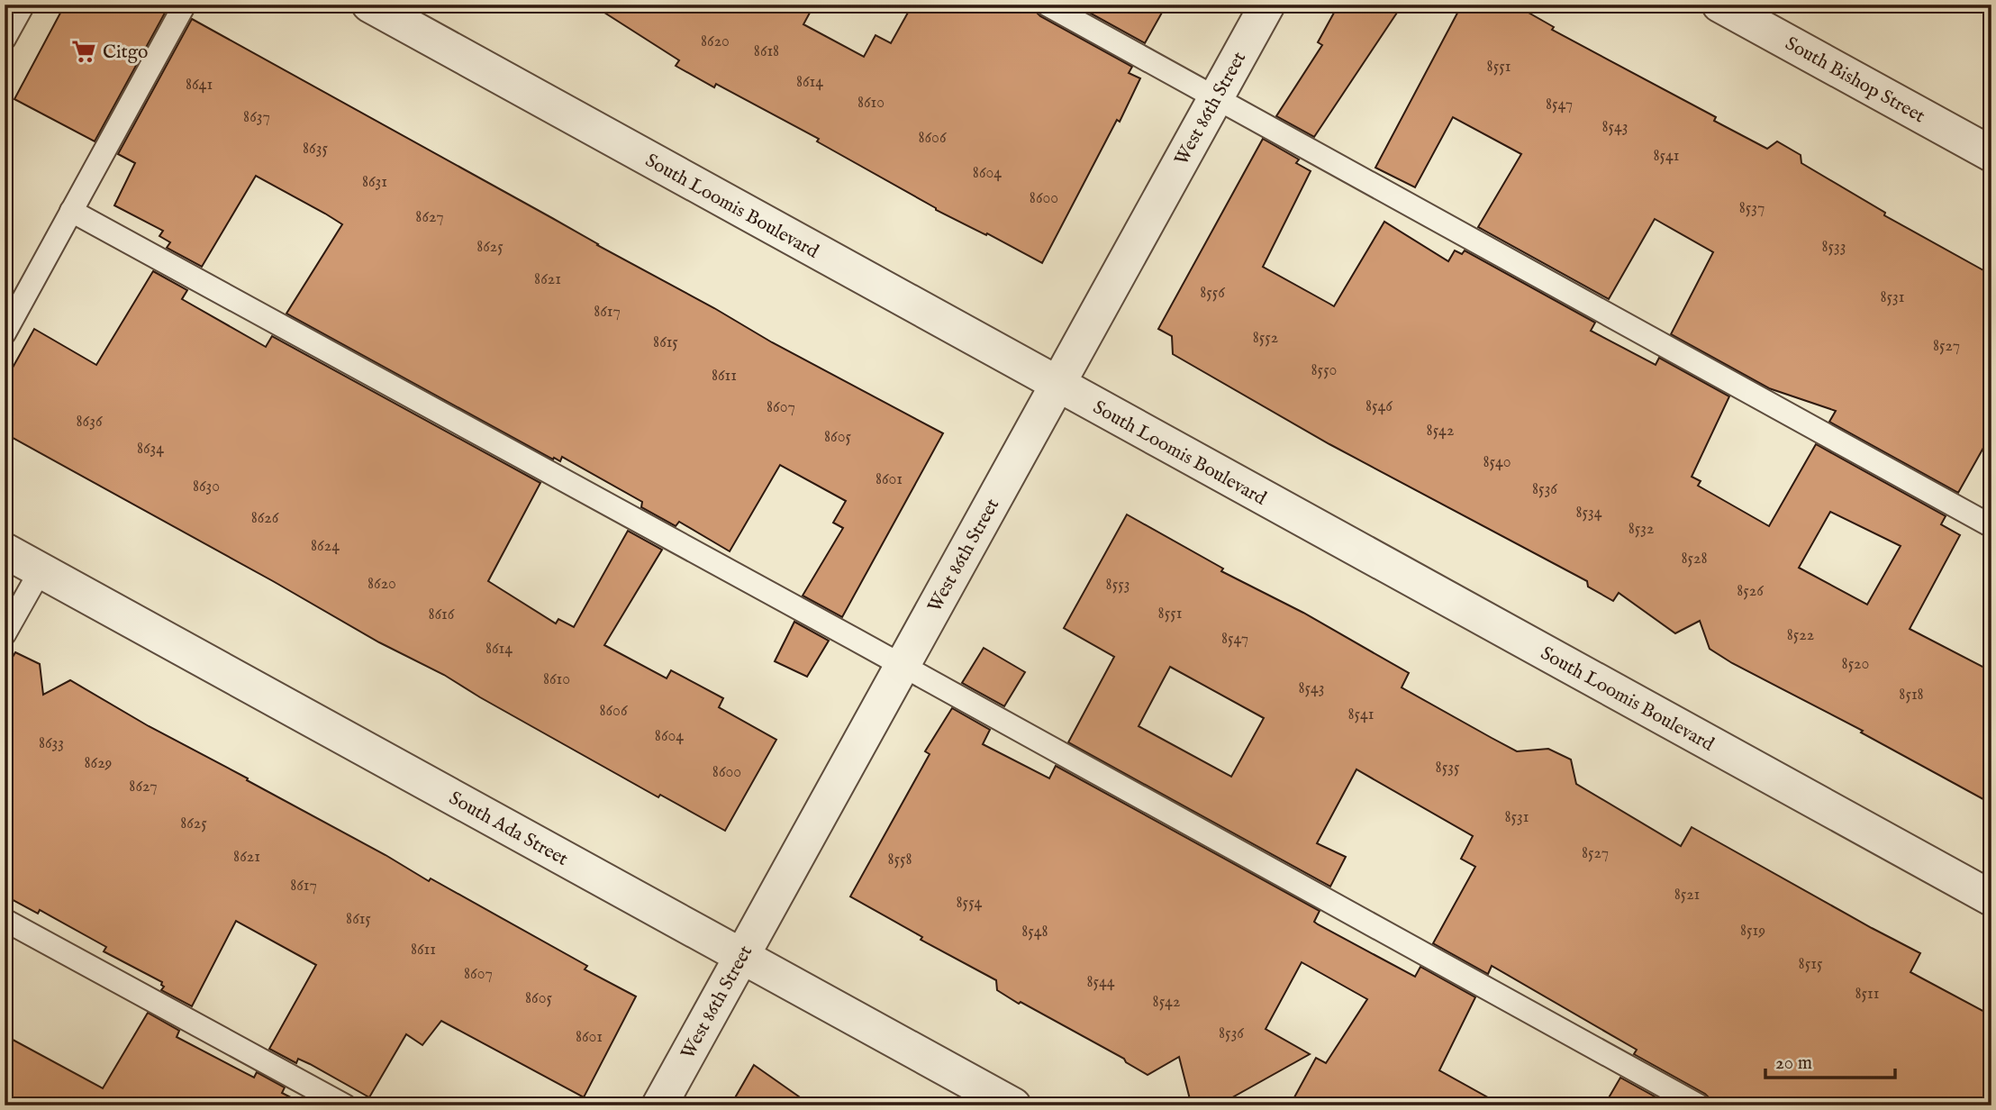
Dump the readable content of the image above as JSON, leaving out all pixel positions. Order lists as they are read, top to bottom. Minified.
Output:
{"streets":{"street":["South Bishop Street","West 86th Street","South Loomis Boulevard","South Ada Street"]},"crossings":[["West 86th Street","South Loomis Boulevard"],["West 86th Street","South Ada Street"]],"places":{"supermarket":["Citgo"]},"house_numbers":["8620","8618","8551","8614","8641","8610","8547","8637","8543","8606","8635","8541","8604","8631","8600","8537","8627","8625","8533","8621","8556","8531","8617","8552","8615","8527","8550","8611","8546","8607","8636","8542","8605","8634","8540","8601","8630","8536","8534","8626","8532","8624","8528","8620","8553","8526","8551","8616","8522","8547","8614","8520","8610","8543","8518","8606","8541","8604","8633","8629","8535","8600","8627","8531","8625","8527","8621","8558","8617","8521","8554","8615","8519","8548","8611","8515","8607","8544","8511","8605","8542","8536","8601"],"scale_bar":"20 m"}
